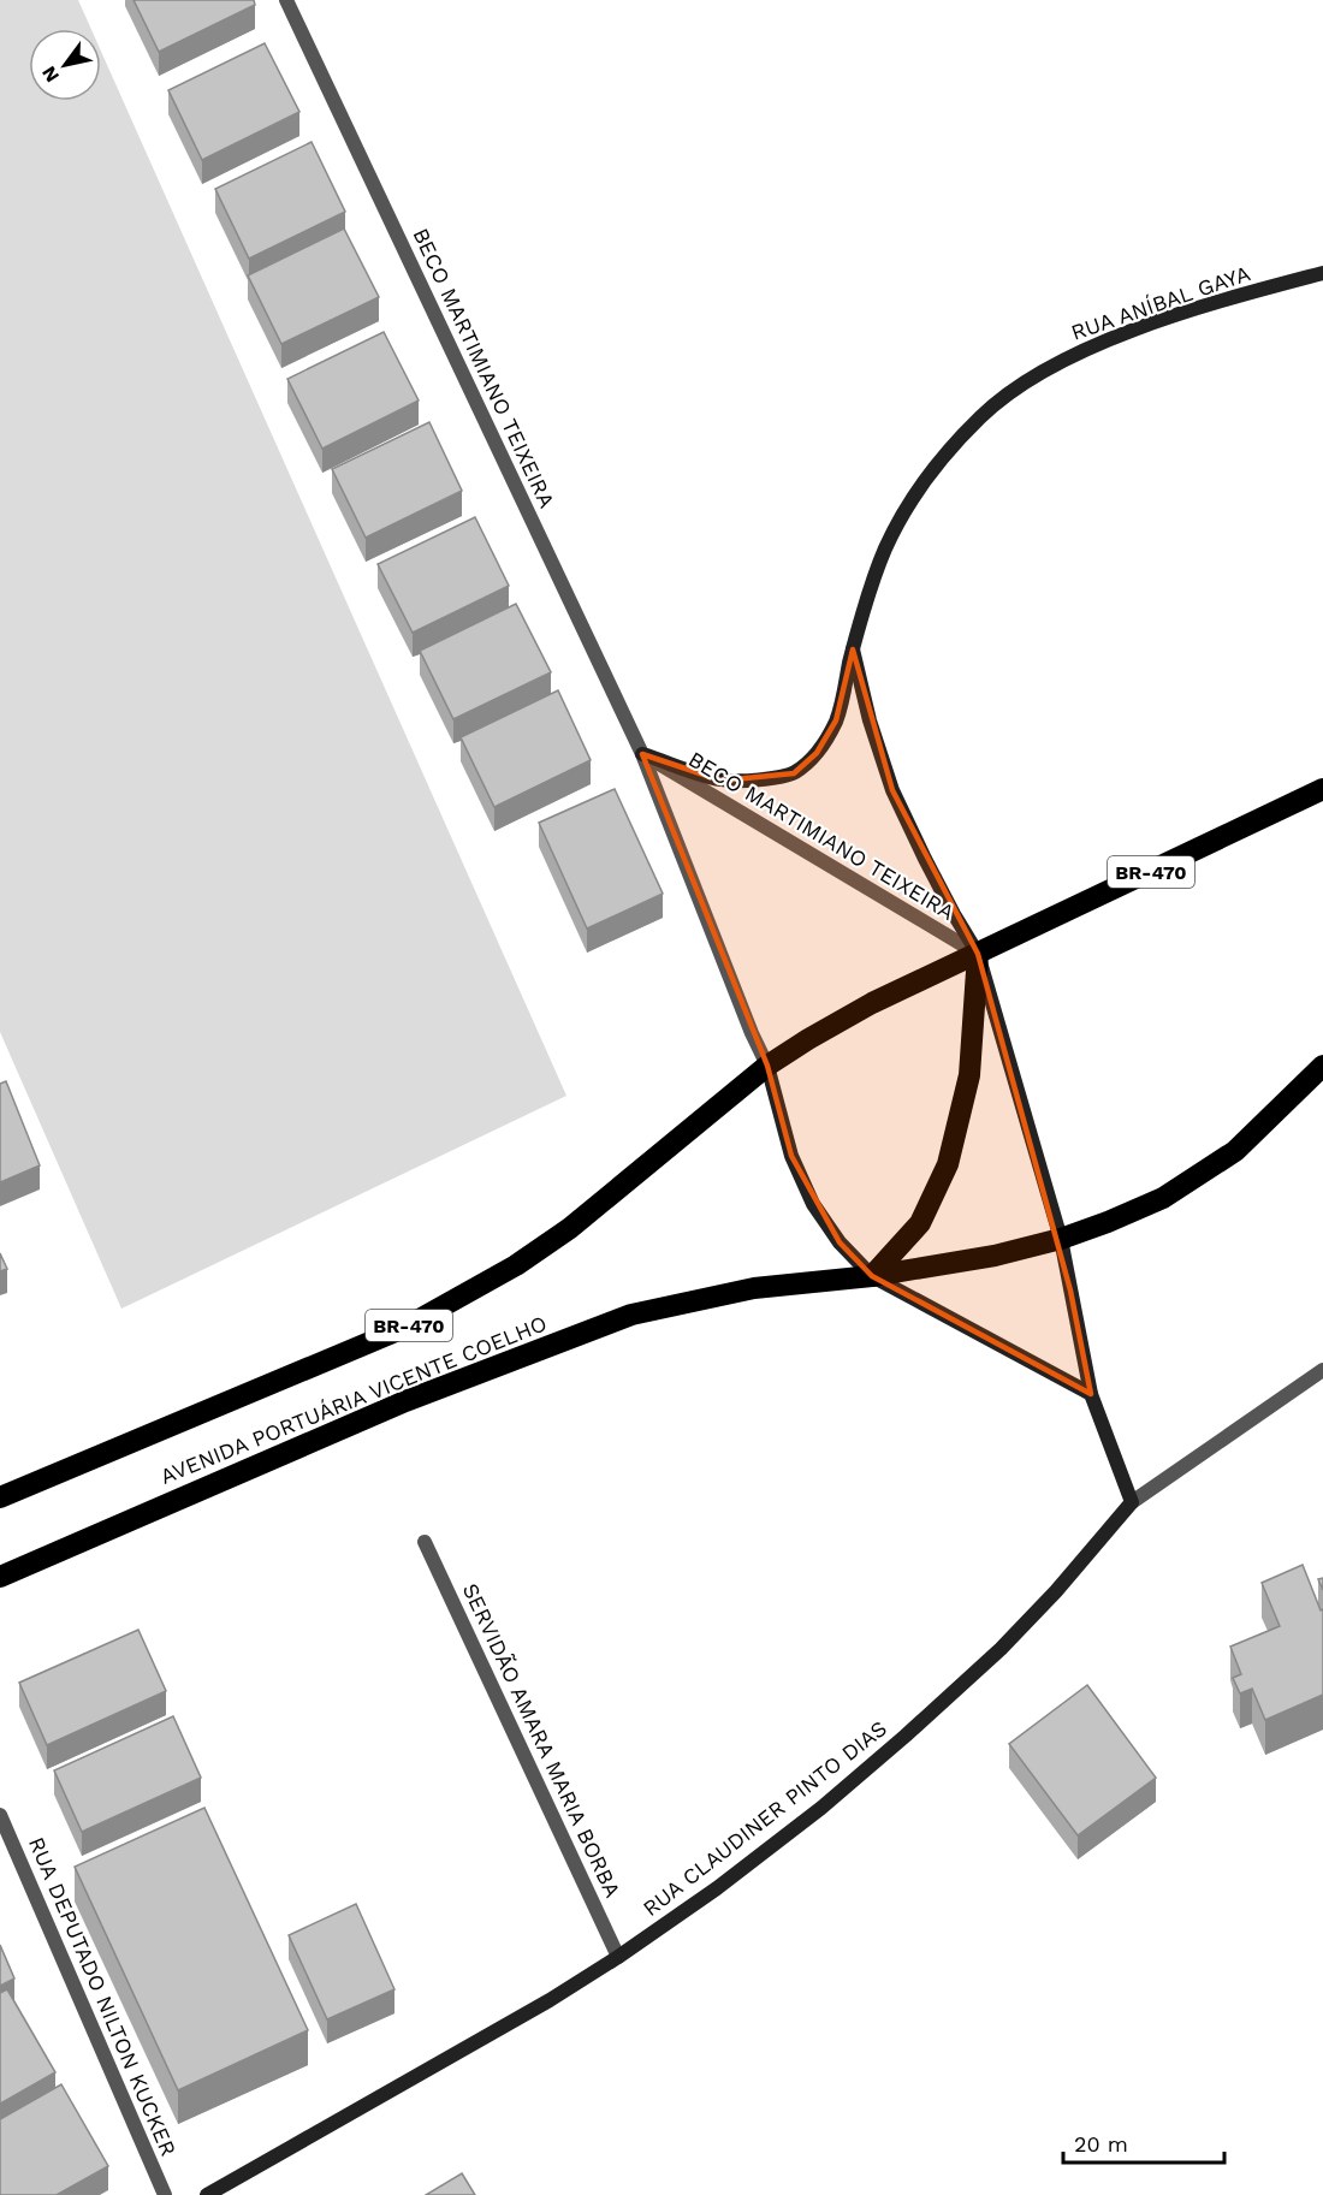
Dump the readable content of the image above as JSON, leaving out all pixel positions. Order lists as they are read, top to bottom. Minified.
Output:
{"streets":{"highway":["BR-470","AVENIDA PORTUÁRIA VICENTE COELHO"],"main road":["RUA ANÍBAL GAYA","RUA CLAUDINER PINTO DIAS"],"street":["BECO MARTIMIANO TEIXEIRA","SERVIDÃO AMARA MARIA BORBA","RUA DEPUTADO NILTON KUCKER"]},"crossings":[["RUA ANÍBAL GAYA","BECO MARTIMIANO TEIXEIRA"],["BECO MARTIMIANO TEIXEIRA","AVENIDA PORTUÁRIA VICENTE COELHO"],["SERVIDÃO AMARA MARIA BORBA","RUA CLAUDINER PINTO DIAS"]],"scale_bar":"20 m","north":"bottom left"}
